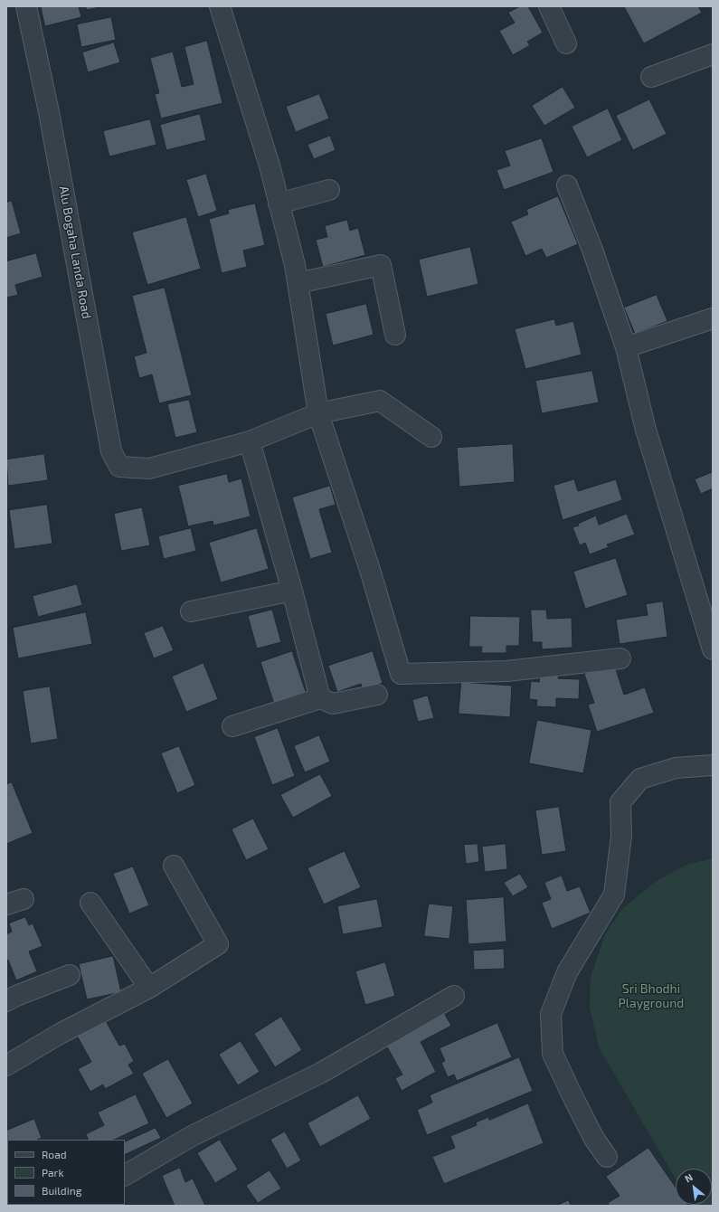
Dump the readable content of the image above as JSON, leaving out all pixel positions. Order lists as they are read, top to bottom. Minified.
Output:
{"streets":{"street":["Alu Bogaha Landa Road"]},"parks":["Sri Bhodhi Playground"],"legend":["Road","Park","Building"],"north":"top left"}
